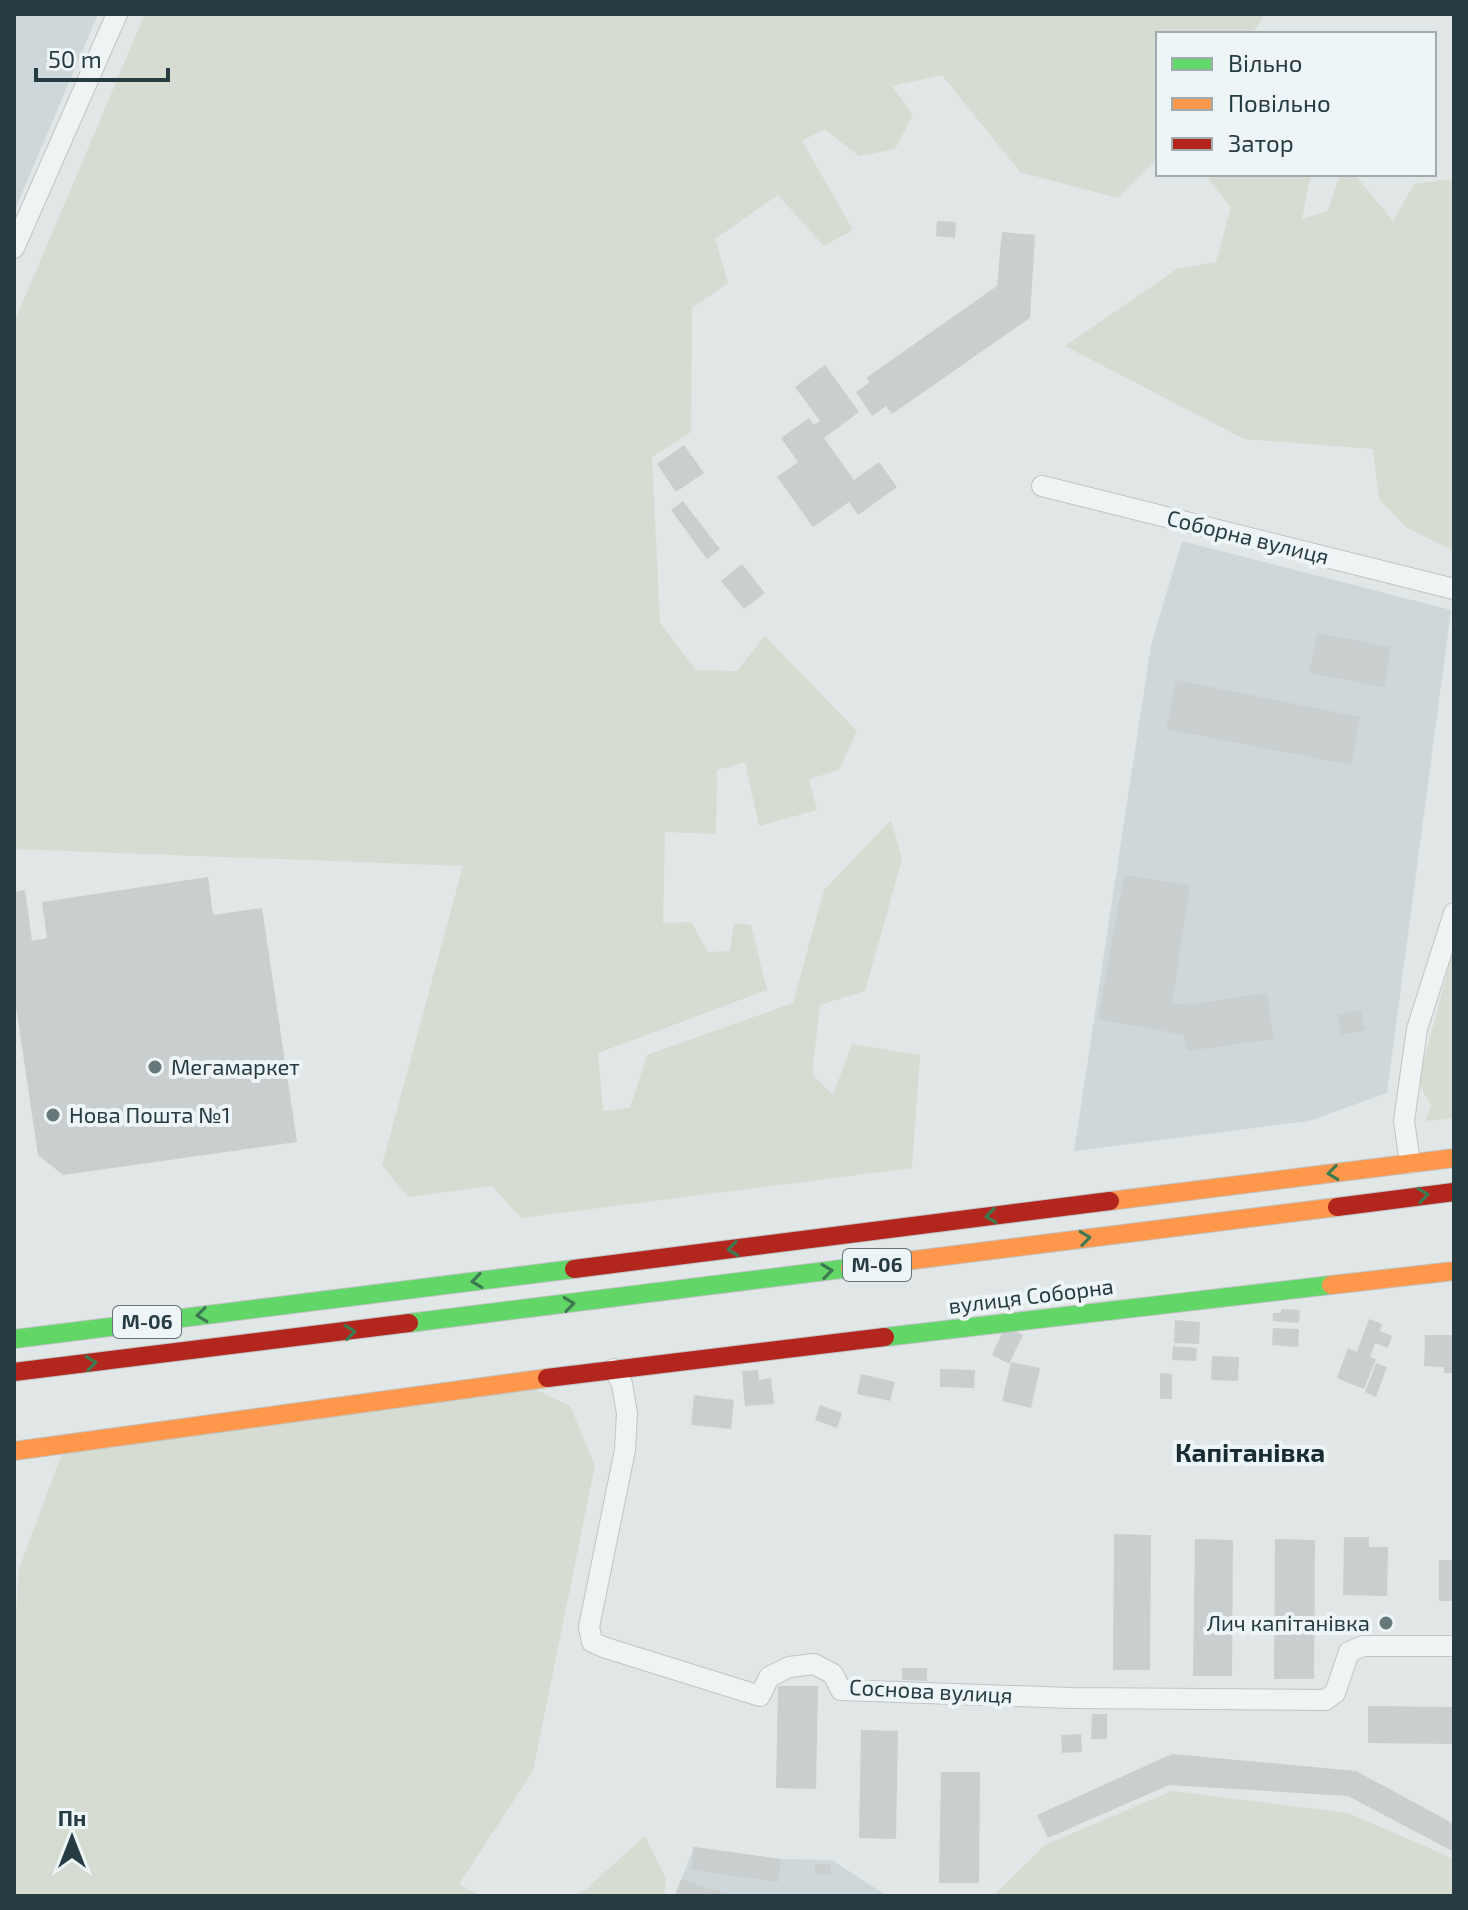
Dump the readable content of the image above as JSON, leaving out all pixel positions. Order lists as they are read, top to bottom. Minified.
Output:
{"streets":{"main road":["М-06","вулиця Соборна"],"street":["Соборна вулиця","Соснова вулиця"]},"crossings":[["вулиця Соборна","Соснова вулиця"]],"districts":["Капітанівка"],"places":["Мегамаркет","Нова Пошта №1","Лич капітанівка"],"legend":["Вільно","Повільно","Затор"],"scale_bar":"50 m","north":"top"}
